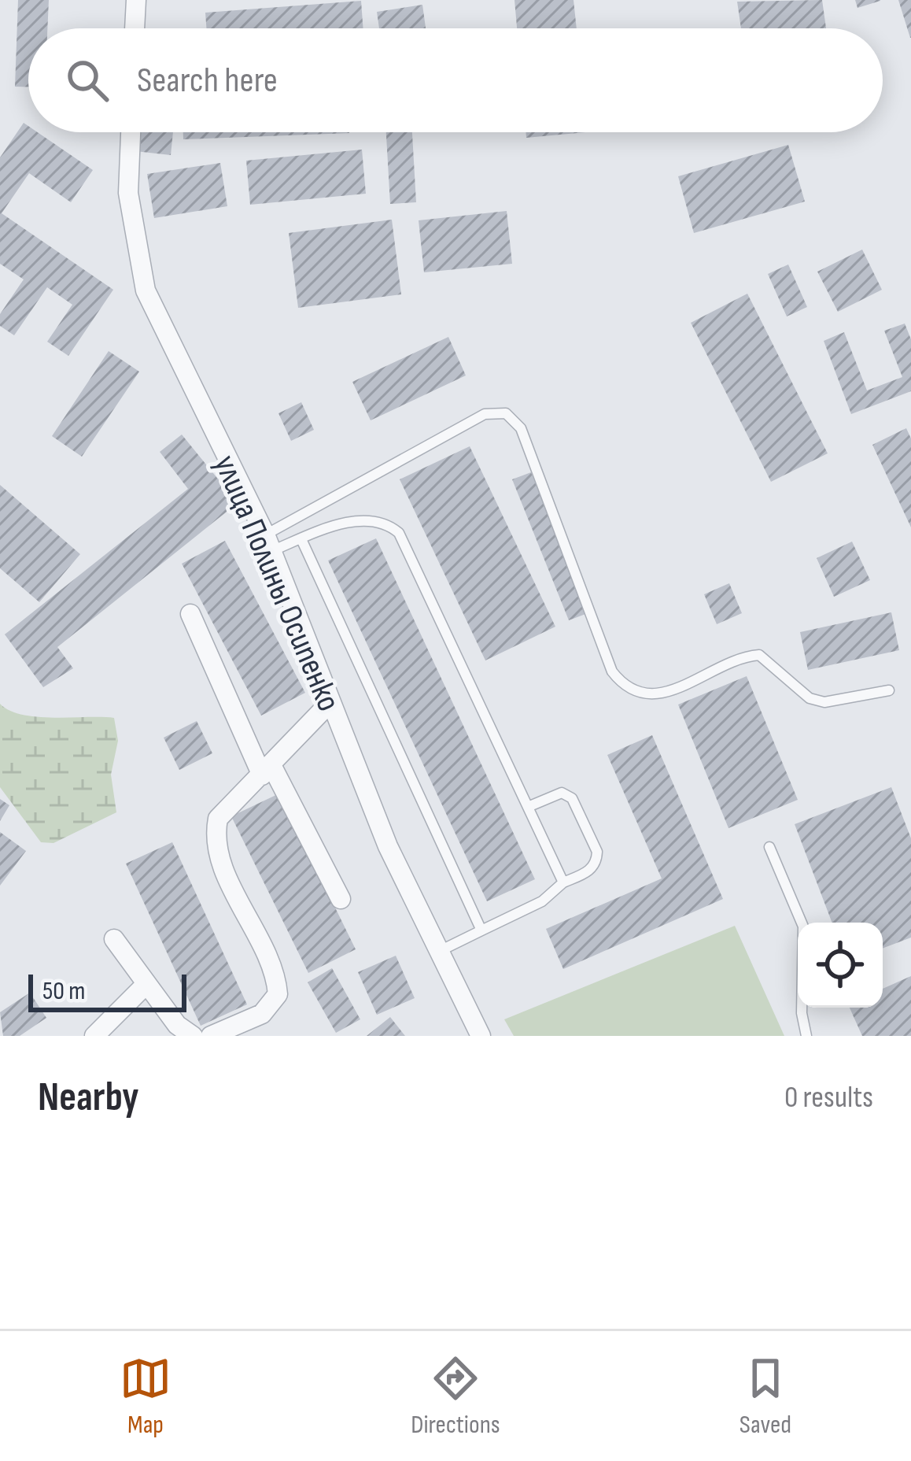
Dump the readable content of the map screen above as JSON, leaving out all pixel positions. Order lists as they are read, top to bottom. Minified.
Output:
{"streets":{"street":["улица Полины Осипенко"]},"scale_bar":"50 m","page":{"search":"Search here","scale":"50 m","heading":["Nearby","0 results"],"nav":["Map","Directions","Saved"]}}
